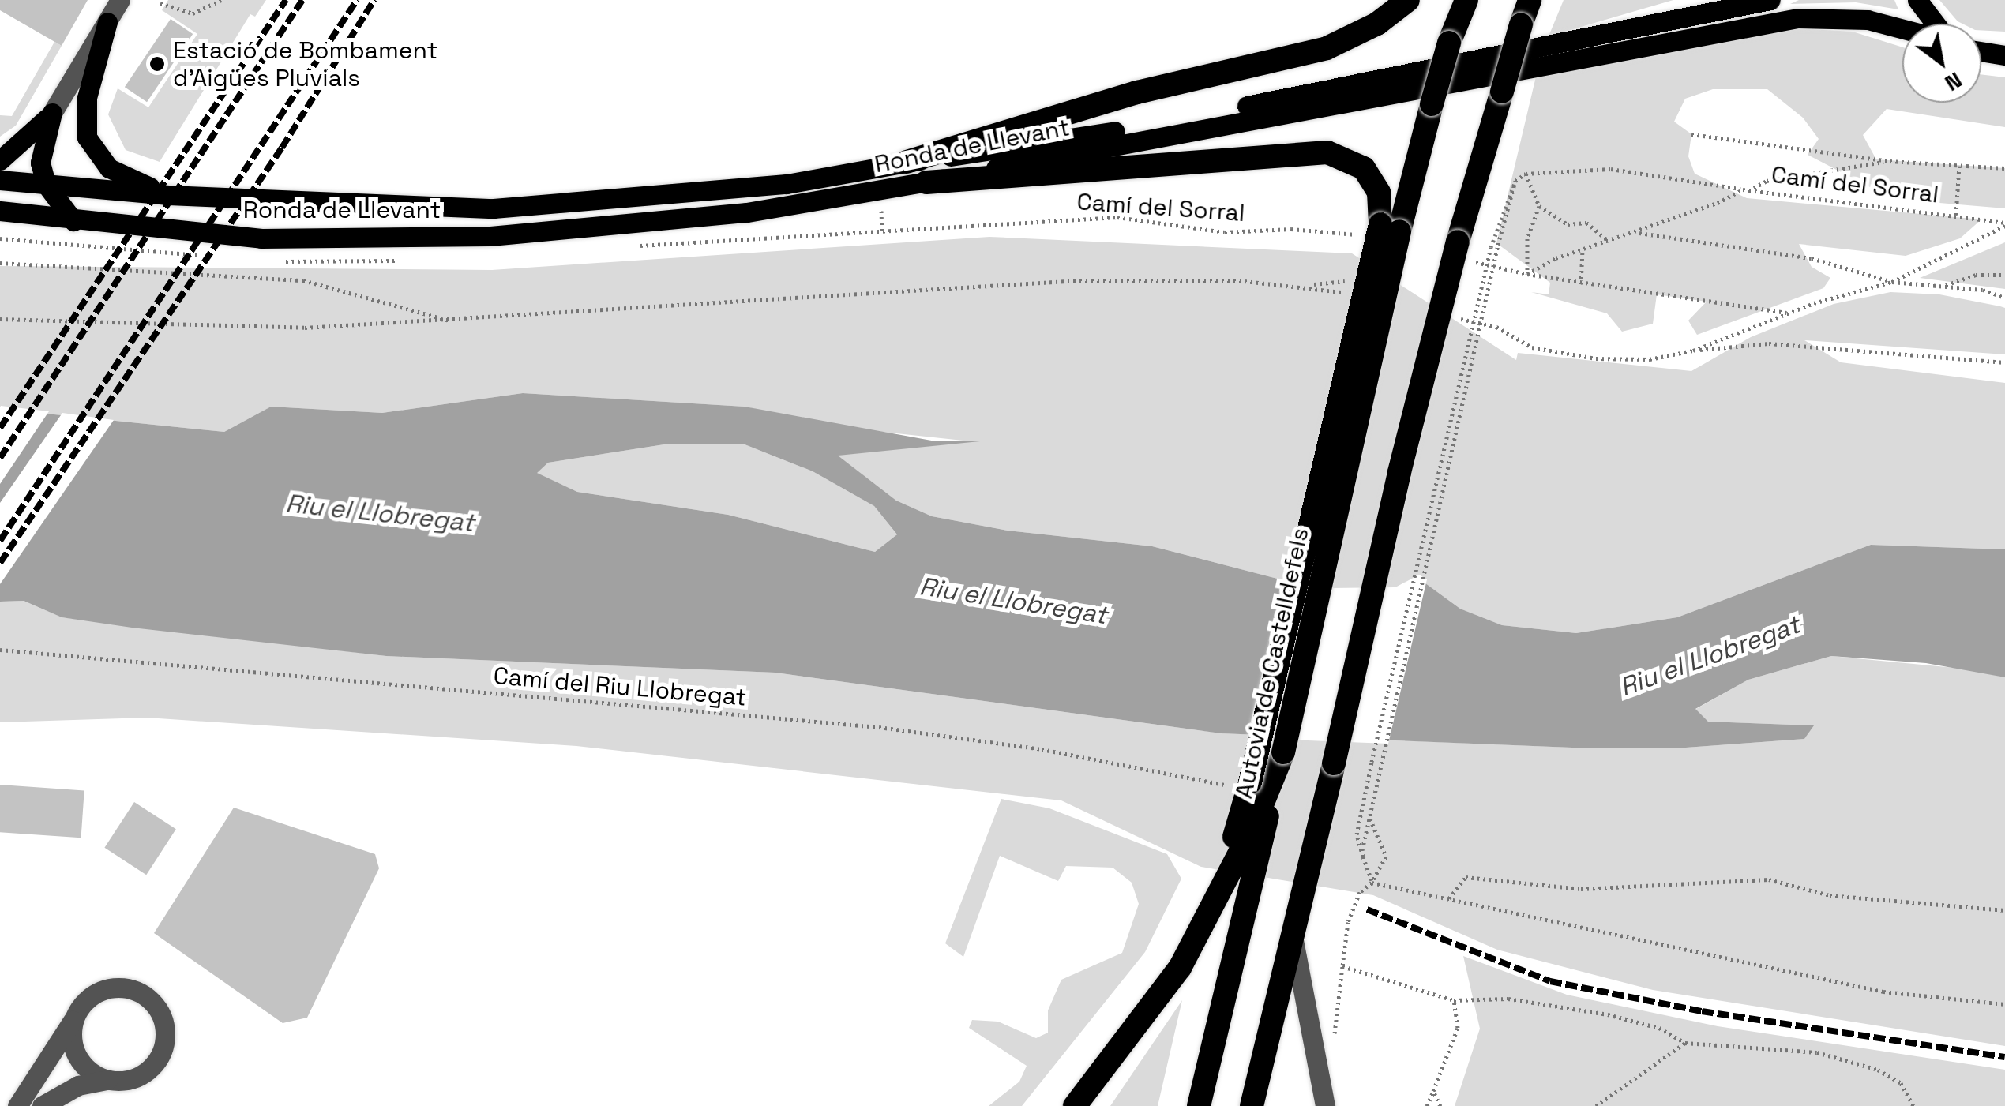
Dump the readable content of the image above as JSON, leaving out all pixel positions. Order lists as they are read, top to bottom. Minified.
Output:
{"streets":{"highway":["Autovia de Castelldefels"],"main road":["Ronda de Llevant"],"path":["Camí del Sorral","Camí del Riu Llobregat"]},"crossings":[["Camí del Sorral","Autovia de Castelldefels"]],"water":["Riu el Llobregat"],"places":["Estació de Bombament d'Aigües Pluvials"],"north":"bottom right"}
